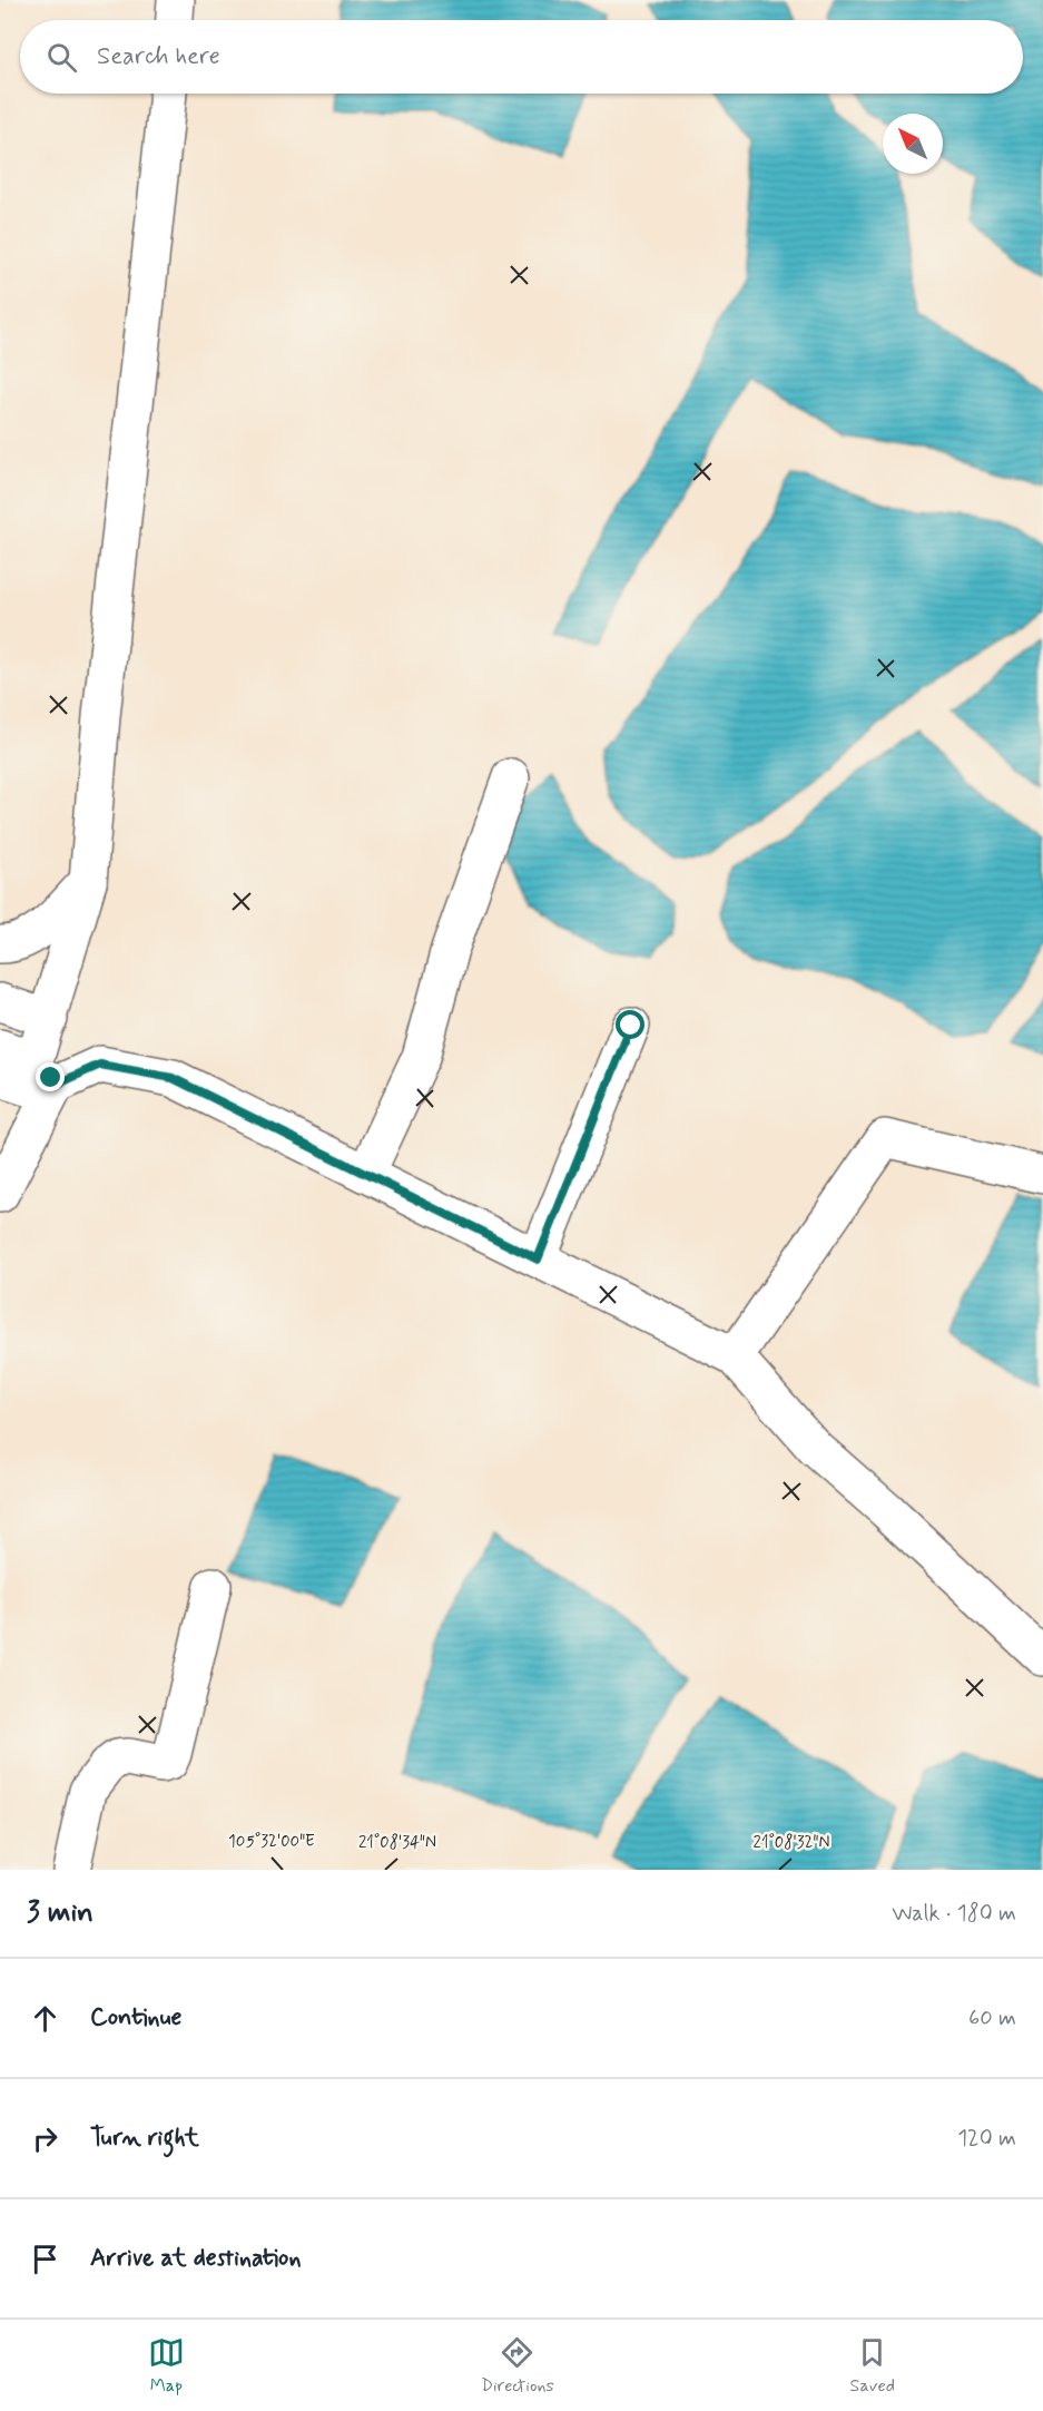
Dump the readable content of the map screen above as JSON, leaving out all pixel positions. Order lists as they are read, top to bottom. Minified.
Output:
{"north":"top left","page":{"search":"Search here","heading":["3 min","Walk · 180 m"],"list":[["Continue","60 m"],["Turn right","120 m"],"Arrive at destination"],"nav":["Map","Directions","Saved"]},"coordinates":["105°32'00\"E","21°08'34\"N","21°08'32\"N"]}
